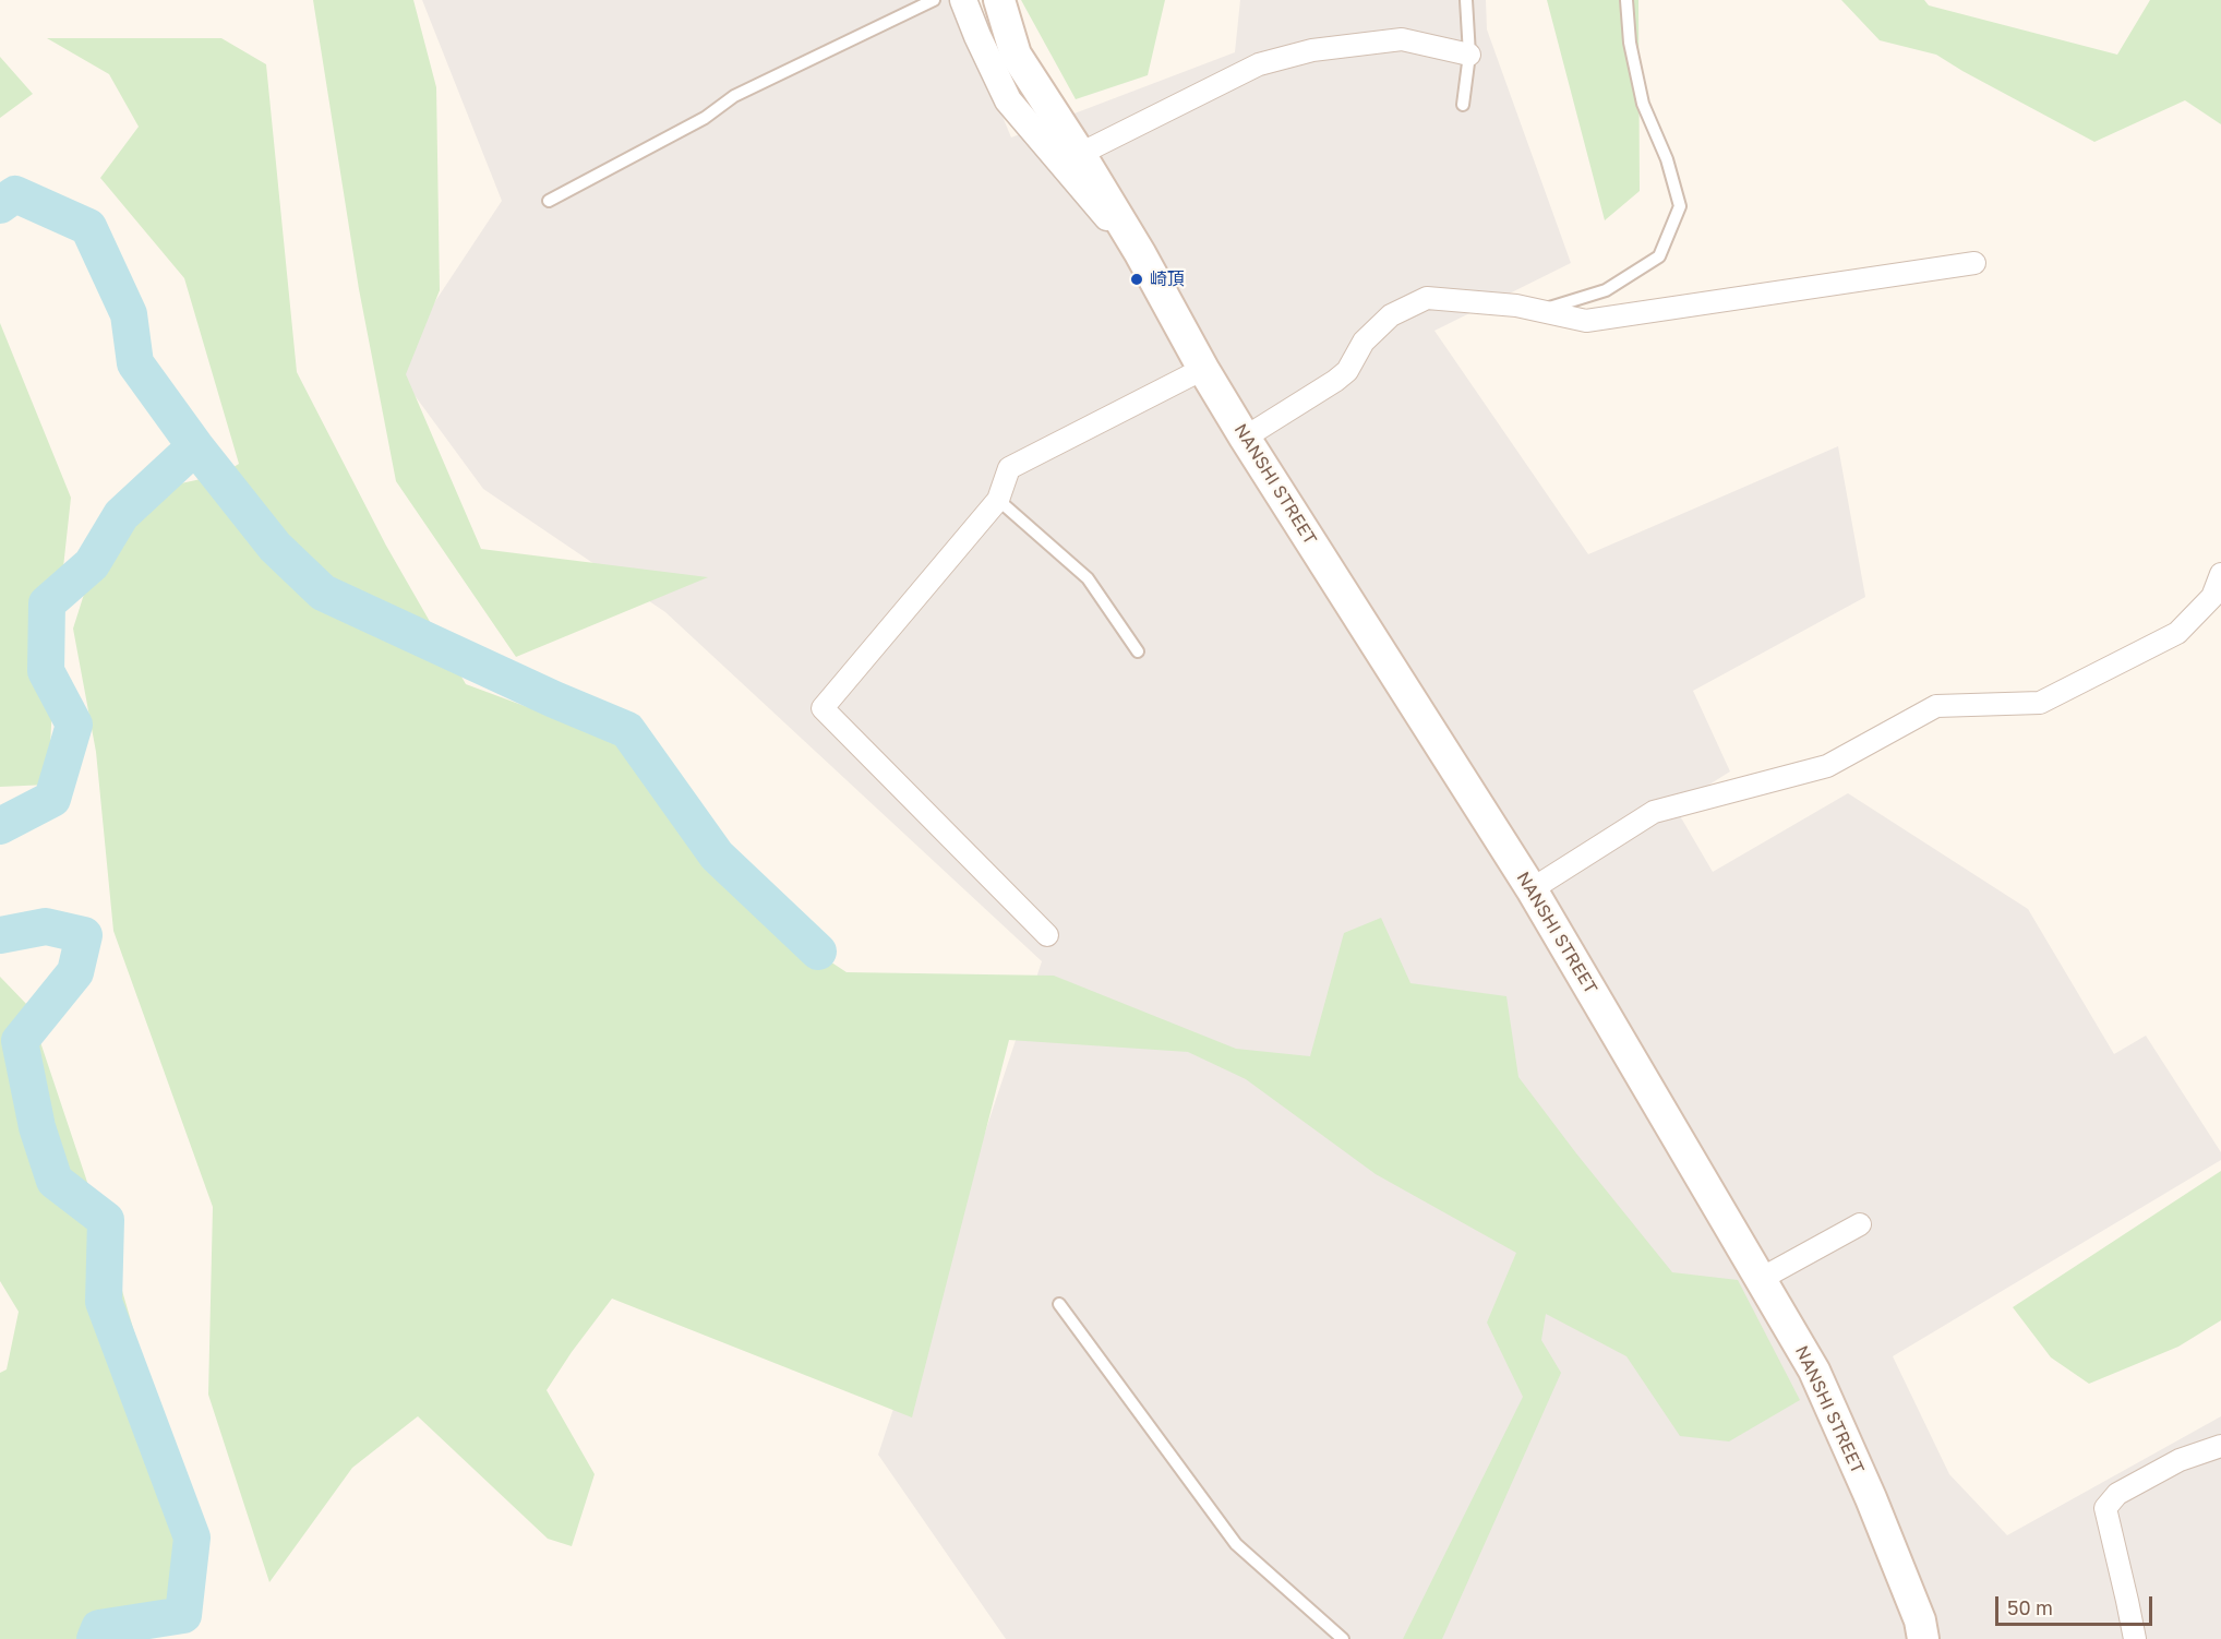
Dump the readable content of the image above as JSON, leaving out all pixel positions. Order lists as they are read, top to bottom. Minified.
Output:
{"streets":{"main road":["NANSHI STREET"]},"places":["崎頂"],"scale_bar":"50 m"}
